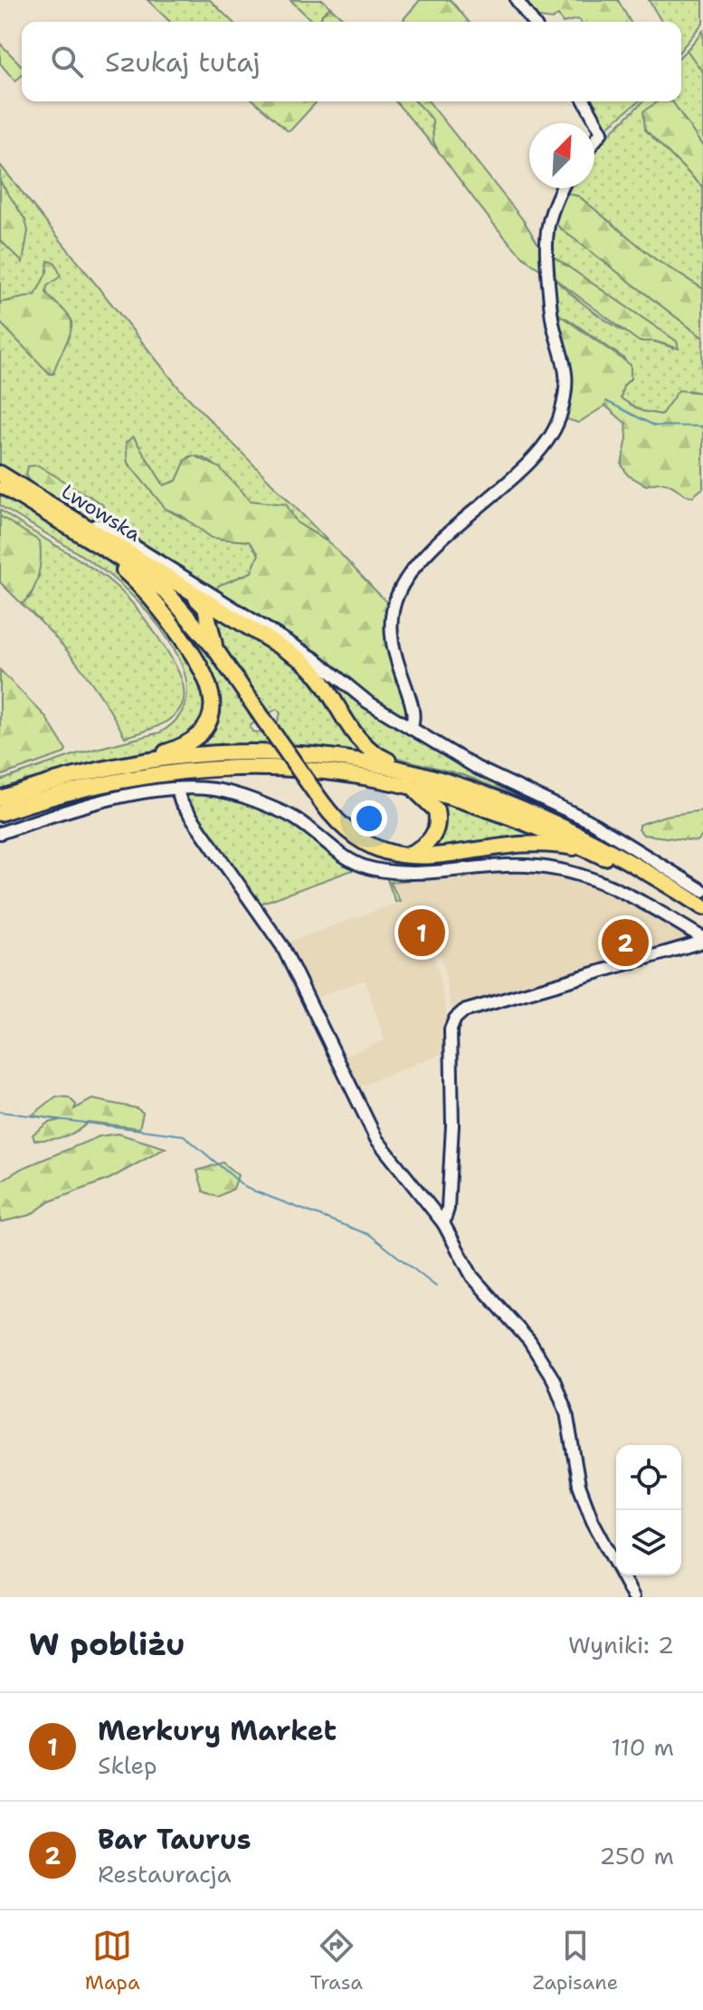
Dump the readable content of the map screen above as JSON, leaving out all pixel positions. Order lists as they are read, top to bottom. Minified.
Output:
{"streets":{"main road":["Lwowska"]},"north":"top right","page":{"search":"Szukaj tutaj","pins":["1","2"],"heading":["W pobliżu","Wyniki: 2"],"list":[{"mark":"1","name":"Merkury Market","note":"Sklep","value":"110 m"},{"mark":"2","name":"Bar Taurus","note":"Restauracja","value":"250 m"}],"nav":["Mapa","Trasa","Zapisane"]}}
